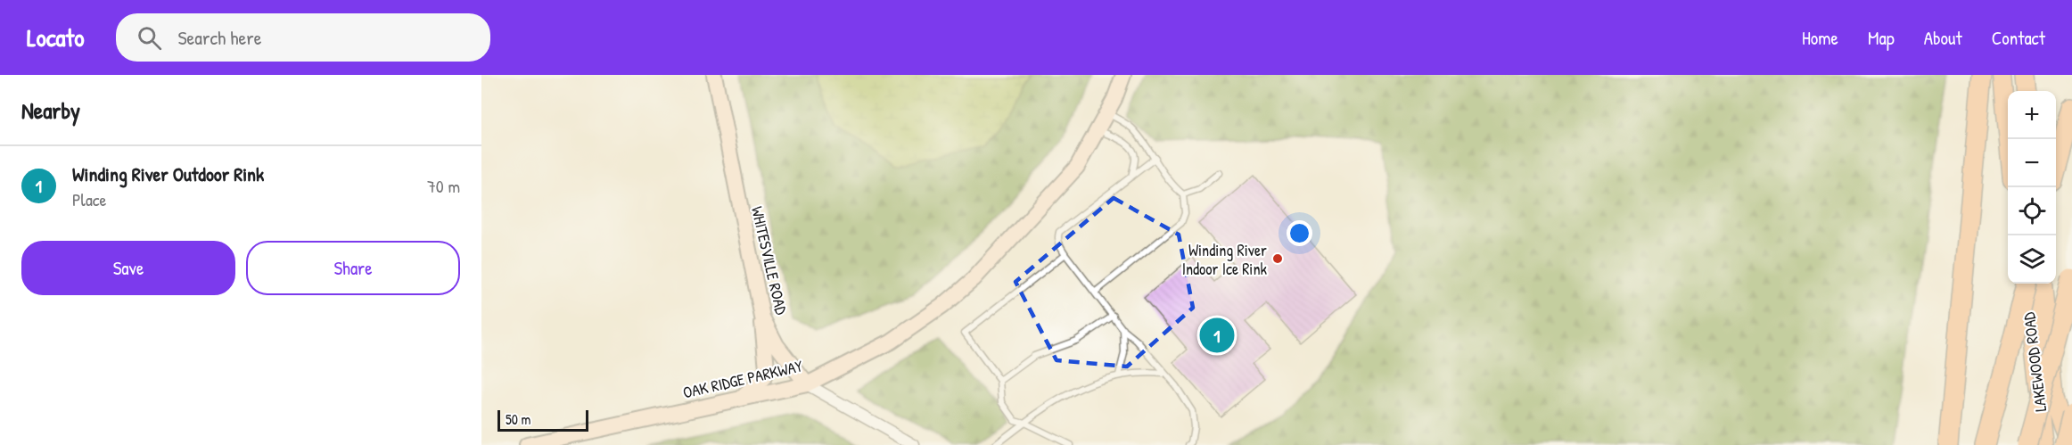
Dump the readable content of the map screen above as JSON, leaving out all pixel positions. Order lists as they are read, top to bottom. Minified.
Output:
{"streets":{"highway":["LAKEWOOD ROAD"],"main road":["WHITESVILLE ROAD","OAK RIDGE PARKWAY"]},"crossings":[["WHITESVILLE ROAD","OAK RIDGE PARKWAY"]],"places":["Winding River Indoor Ice Rink"],"scale_bar":"50 m","page":{"header":"Locato","search":"Search here","nav":["Home","Map","About","Contact"],"heading":"Nearby","map_buttons":["+","−"],"list":[{"mark":"1","name":"Winding River Outdoor Rink","note":"Place","value":"70 m"}],"buttons":["Save","Share"],"pins":"1","scale":"50 m"}}
